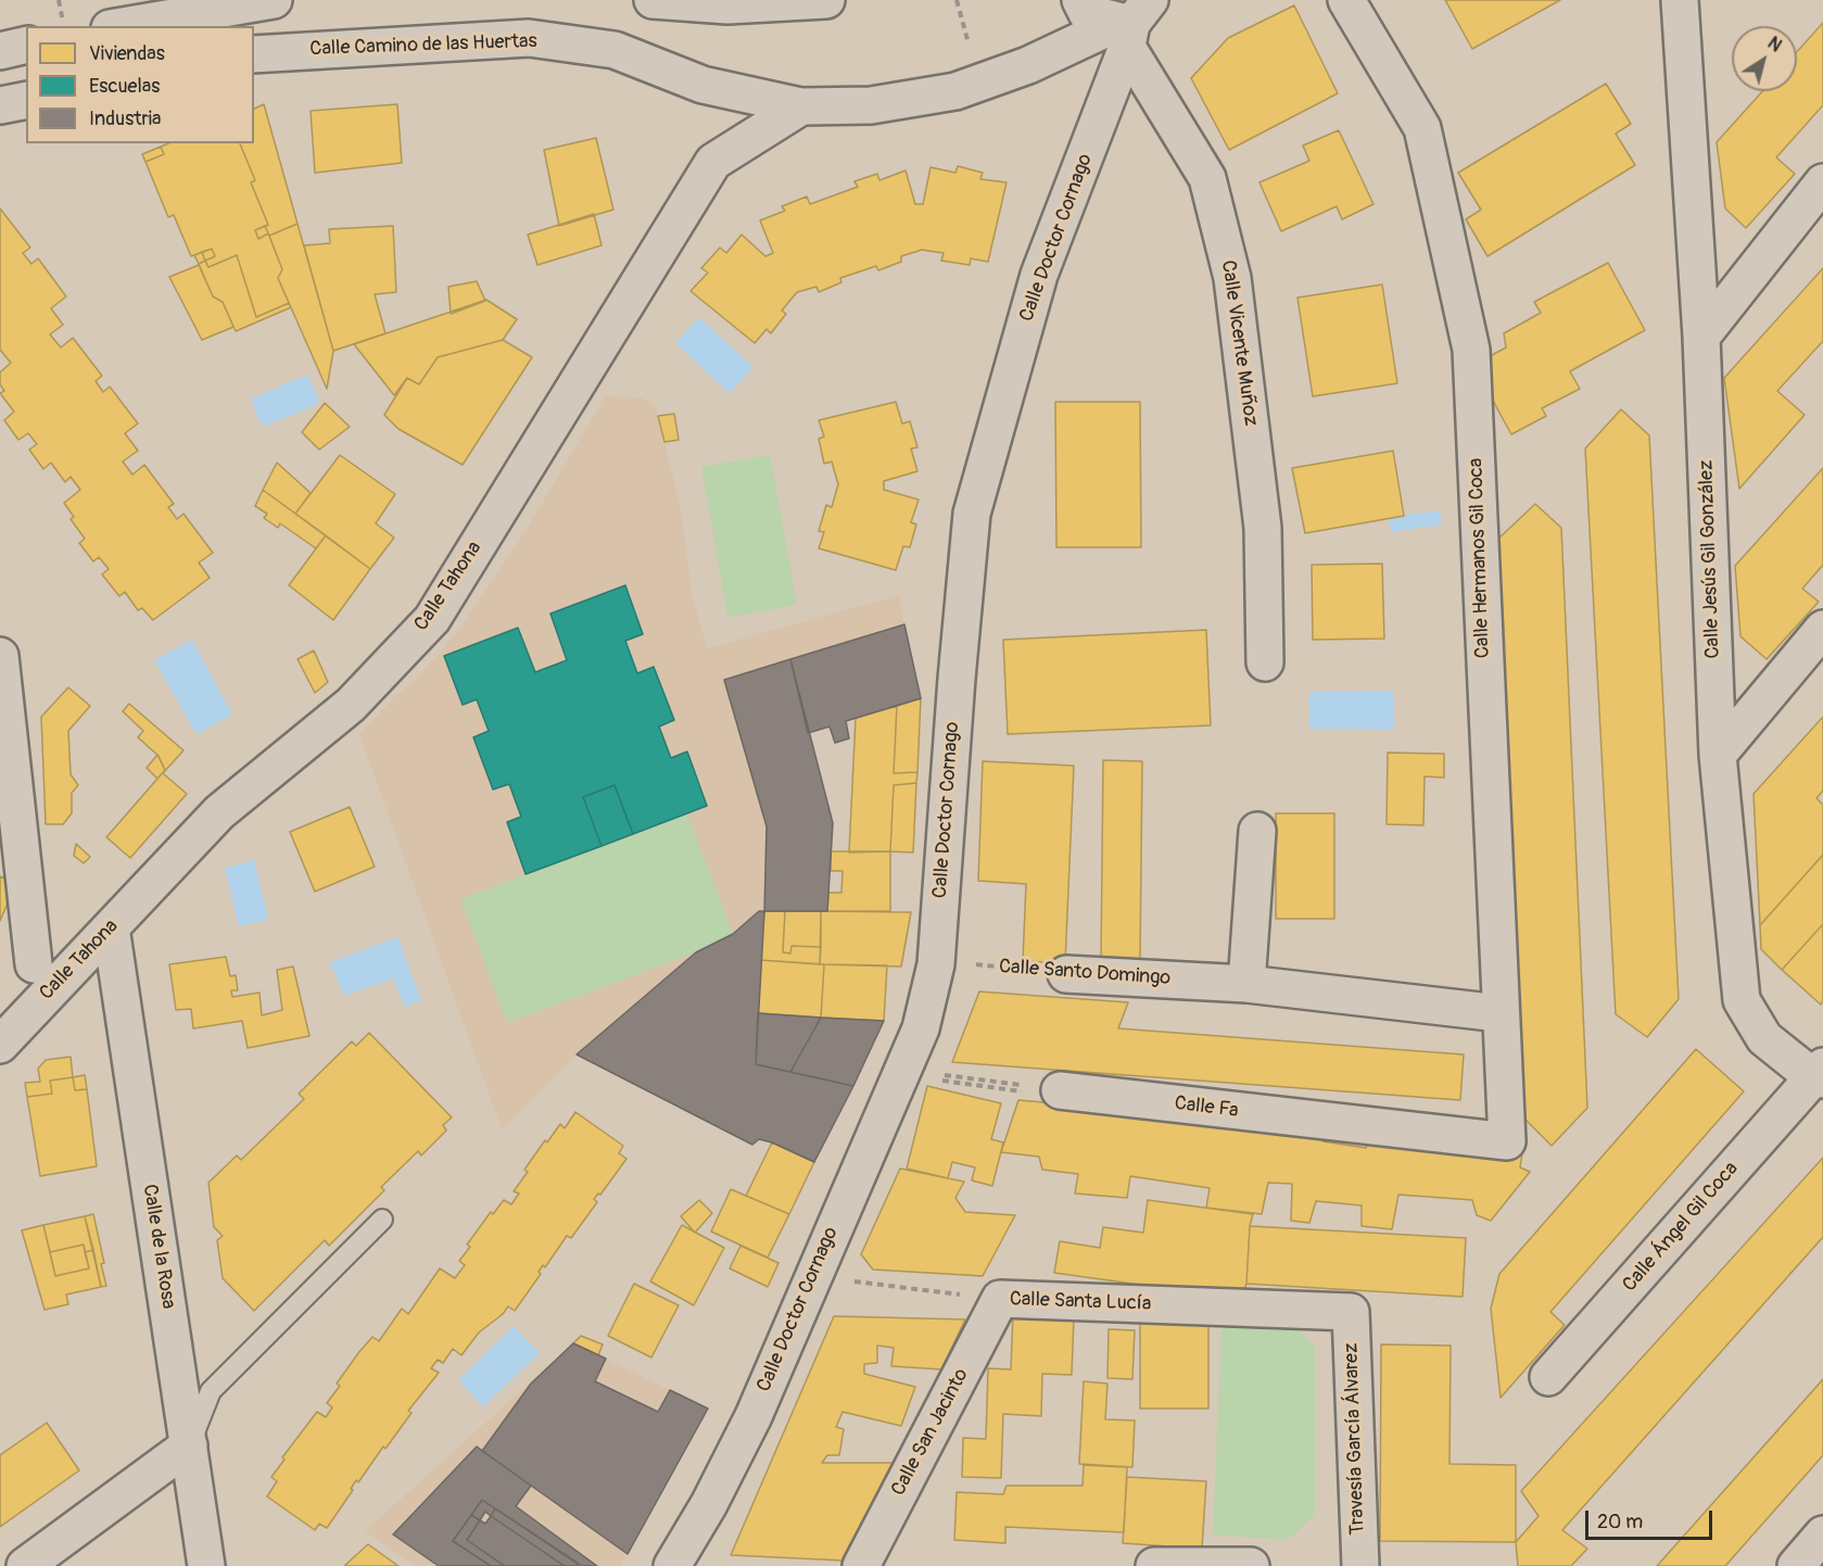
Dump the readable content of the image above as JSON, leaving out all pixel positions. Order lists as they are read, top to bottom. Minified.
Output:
{"streets":{"street":["Calle Camino de las Huertas","Calle Doctor Cornago","Calle Vicente Muñoz","Calle Hermanos Gil Coca","Calle Jesús Gil González","Calle Tahona","Calle Santo Domingo","Calle Fa","Calle Ángel Gil Coca","Calle de la Rosa","Calle Santa Lucía","Calle San Jacinto","Travesía García Álvarez"]},"crossings":[["Calle Camino de las Huertas","Calle Doctor Cornago"],["Calle Camino de las Huertas","Calle Vicente Muñoz"],["Calle Camino de las Huertas","Calle Tahona"],["Calle Doctor Cornago","Calle Vicente Muñoz"],["Calle Doctor Cornago","Calle Santa Lucía"],["Calle Hermanos Gil Coca","Calle Santo Domingo"],["Calle Hermanos Gil Coca","Calle Fa"],["Calle Jesús Gil González","Calle Ángel Gil Coca"],["Calle Tahona","Calle de la Rosa"],["Calle Santa Lucía","Calle San Jacinto"],["Calle Santa Lucía","Travesía García Álvarez"]],"legend":["Viviendas","Escuelas","Industria"],"scale_bar":"20 m","north":"top right"}
